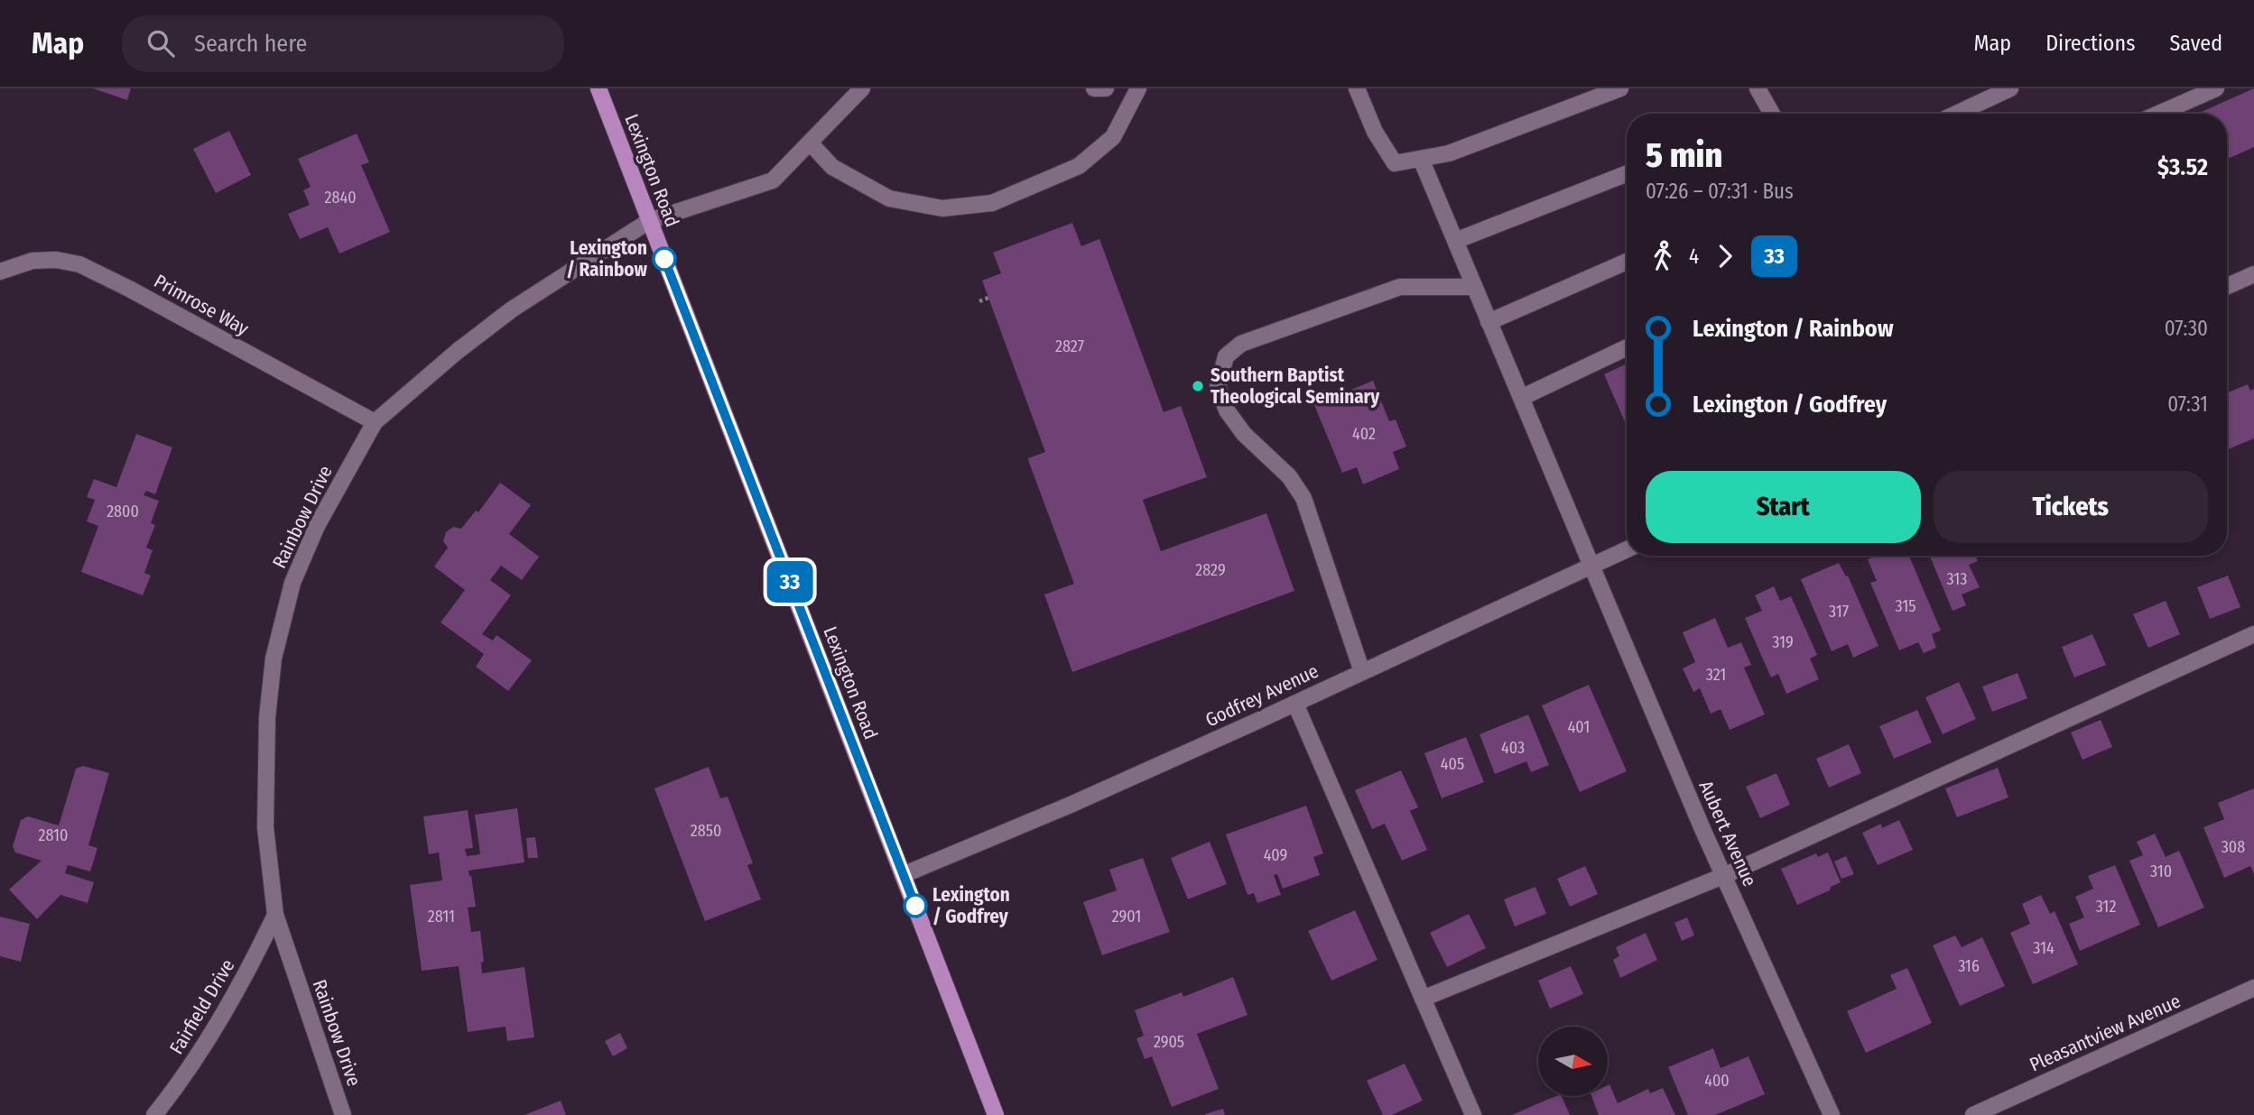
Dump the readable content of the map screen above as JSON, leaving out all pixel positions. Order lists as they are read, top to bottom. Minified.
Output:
{"streets":{"main road":["Lexington Road"],"street":["Primrose Way","Rainbow Drive","Godfrey Avenue","Aubert Avenue","Fairfield Drive","Pleasantview Avenue"]},"crossings":[["Lexington Road","Rainbow Drive"],["Lexington Road","Godfrey Avenue"],["Primrose Way","Rainbow Drive"],["Rainbow Drive","Fairfield Drive"],["Godfrey Avenue","Aubert Avenue"]],"places":["Lexington / Rainbow","Southern Baptist Theological Seminary","Lexington / Godfrey"],"lines":["bus line 33"],"house_numbers":["2840","2827","402","2800","2829","313","315","317","319","321","401","403","405","2850","2810","308","409","310","312","2811","2901","314","316","2905","400"],"north":"right","page":{"header":"Map","search":"Search here","nav":["Map","Directions","Saved"],"on_map":"33","heading":["5 min","07:26 – 07:31 · Bus","$3.52"],"legs":["4","33"],"list":[{"name":"Lexington / Rainbow","value":"07:30"},{"name":"Lexington / Godfrey","value":"07:31"}],"buttons":["Start","Tickets"]}}
